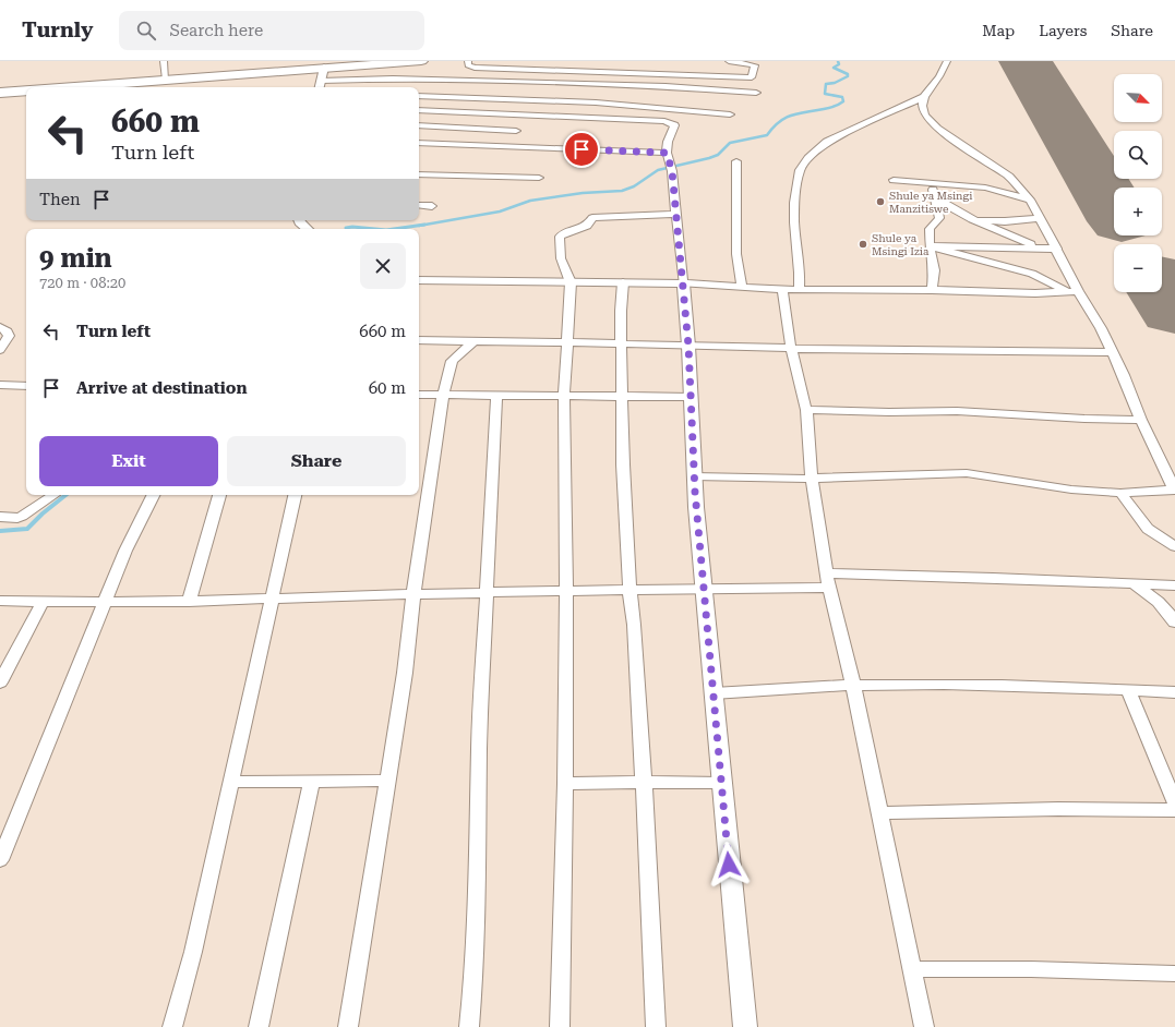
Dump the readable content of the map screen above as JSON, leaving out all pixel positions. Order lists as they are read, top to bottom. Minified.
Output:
{"places":["Shule ya Msingi Manzitiswe","Shule ya Msingi Izia"],"north":"bottom right","page":{"header":"Turnly","search":"Search here","nav":["Map","Layers","Share"],"map_buttons":["+","−"],"turn":["660 m","Turn left"],"then":"Then","heading":["9 min","720 m · 08:20"],"list":[{"name":"Turn left","value":"660 m"},{"name":"Arrive at destination","value":"60 m"}],"buttons":["Exit","Share"]}}
